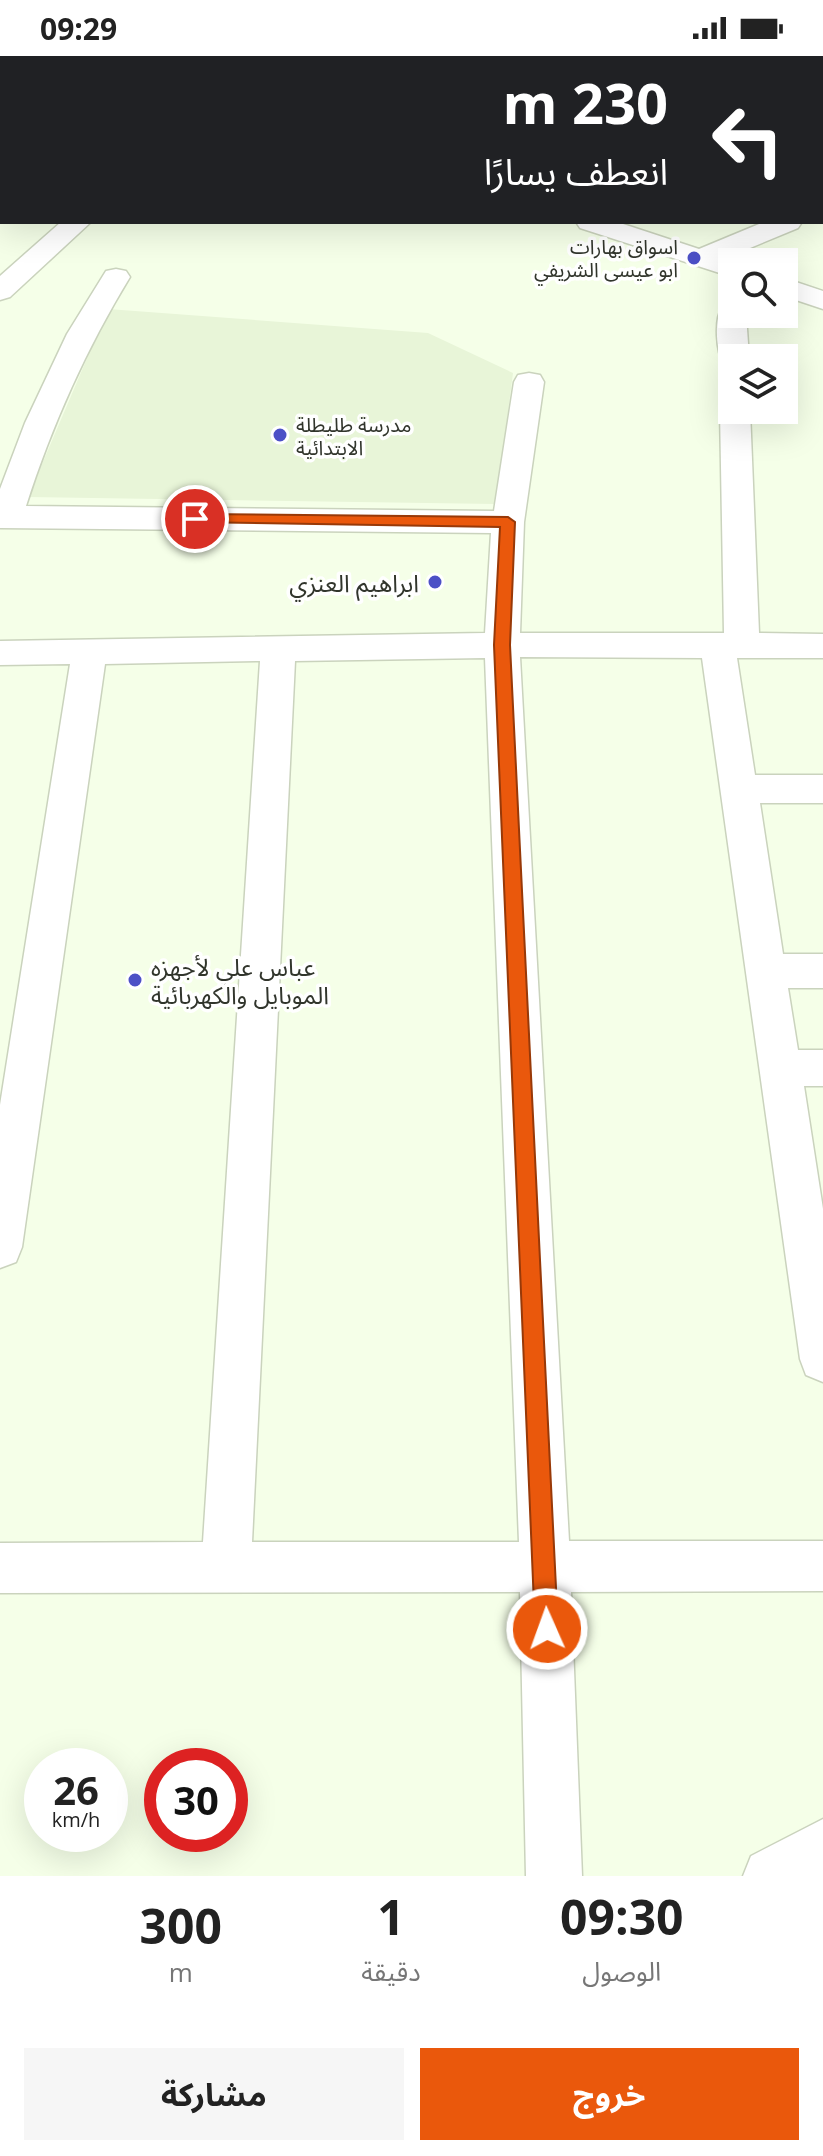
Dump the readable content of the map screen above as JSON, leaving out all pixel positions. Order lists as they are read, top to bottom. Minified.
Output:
{"places":["اسواق بهارات ابو عيسى الشريفي","مدرسة طليطلة الابتدائية","ابراهيم العنزي","عباس علي لأجهزه الموبايل والكهربائية"],"page":{"status":"09:29","turn":["230 m","انعطف يسارًا"],"speed":"26 km/h","limit":"30","eta":["09:30","الوصول","1","دقيقة","300","m"],"buttons":["خروج","مشاركة"]}}
